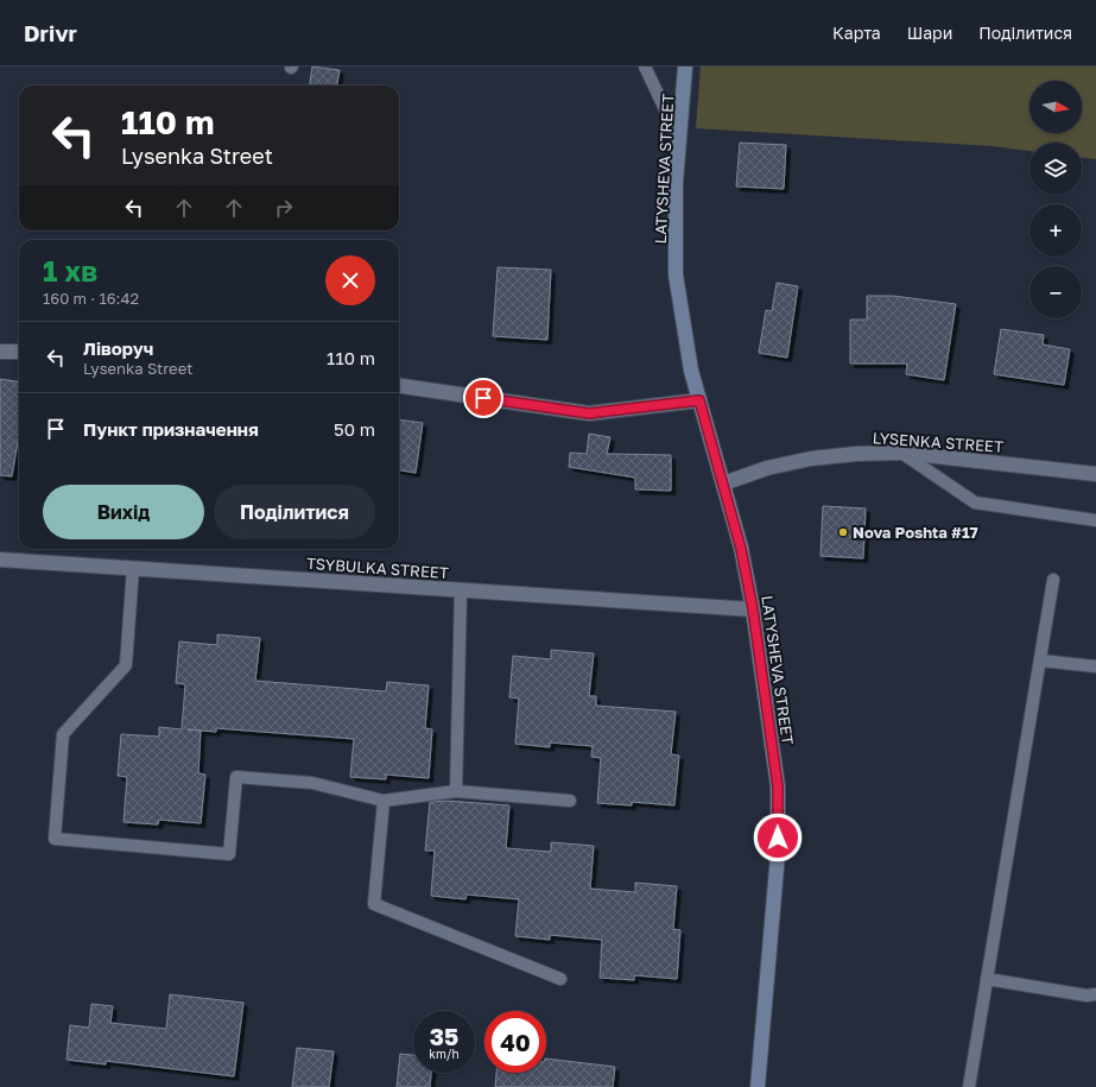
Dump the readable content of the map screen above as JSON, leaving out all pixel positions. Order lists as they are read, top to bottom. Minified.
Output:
{"streets":{"street":["LATYSHEVA STREET","LYSENKA STREET","TSYBULKA STREET"]},"crossings":[["LATYSHEVA STREET","LYSENKA STREET"],["LATYSHEVA STREET","TSYBULKA STREET"]],"places":["Nova Poshta #17"],"north":"right","page":{"header":"Drivr","nav":["Карта","Шари","Поділитися"],"map_buttons":["+","−"],"turn":["110 m","Lysenka Street"],"heading":["1 хв","160 m · 16:42"],"list":[{"name":"Ліворуч","note":"Lysenka Street","value":"110 m"},{"name":"Пункт призначення","value":"50 m"}],"buttons":["Вихід","Поділитися"],"speed":"35 km/h","limit":"40"}}
